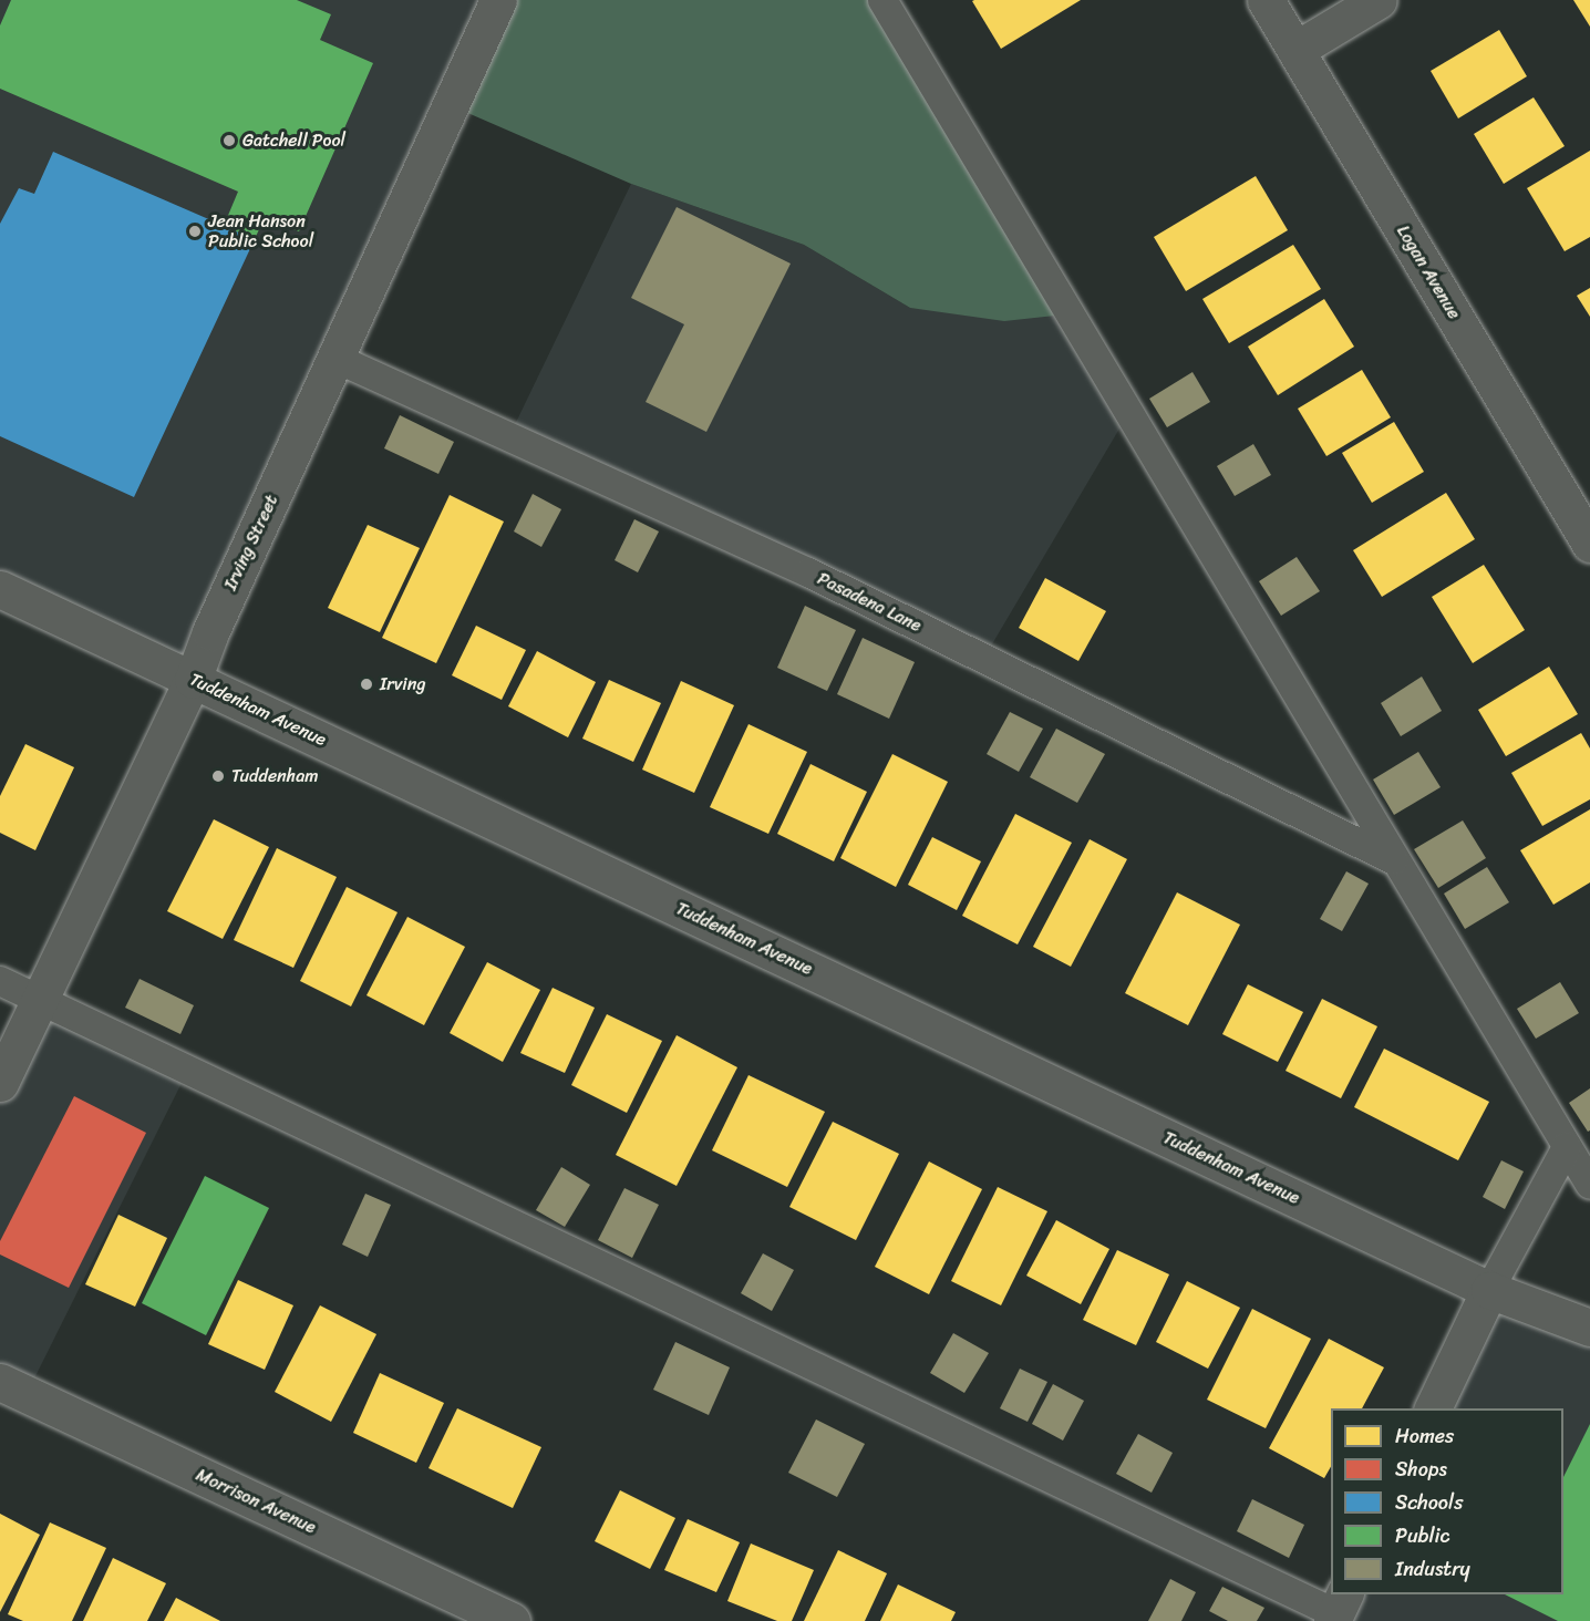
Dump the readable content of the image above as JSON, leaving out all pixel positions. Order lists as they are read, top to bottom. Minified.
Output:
{"streets":{"street":["Logan Avenue","Irving Street","Tuddenham Avenue","Morrison Avenue"],"lane":["Pasadena Lane"]},"crossings":[["Irving Street","Pasadena Lane"],["Irving Street","Tuddenham Avenue"]],"places":["Gatchell Pool","Jean Hanson Public School","Irving","Tuddenham"],"legend":["Homes","Shops","Schools","Public","Industry"]}
